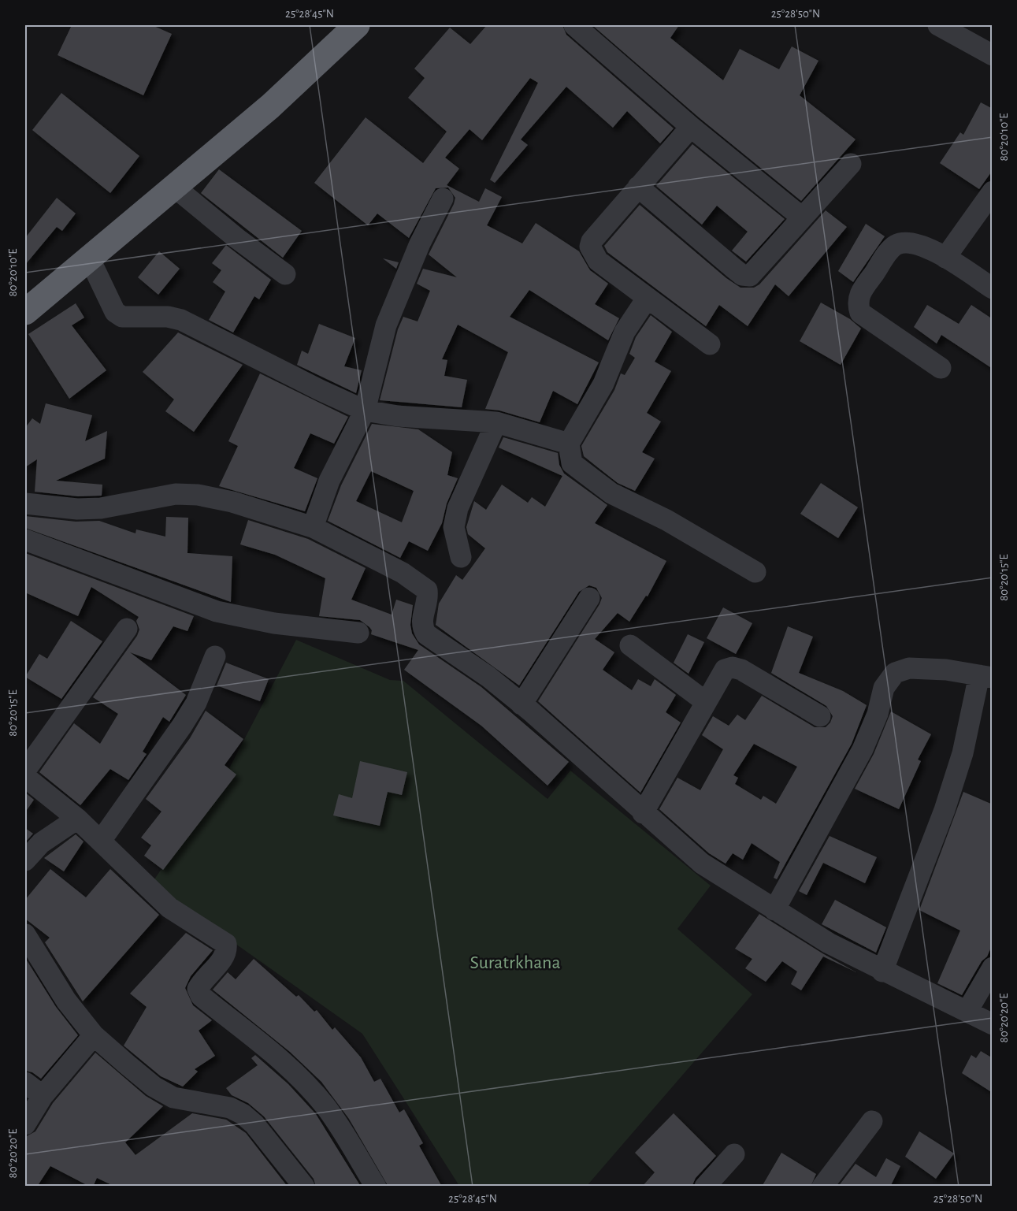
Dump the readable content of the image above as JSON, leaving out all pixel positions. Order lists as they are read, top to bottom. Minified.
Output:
{"parks":["Suratrkhana"],"coordinates":["25°28'45\"N","25°28'50\"N","80°20'10\"E","80°20'15\"E","80°20'20\"E"]}
